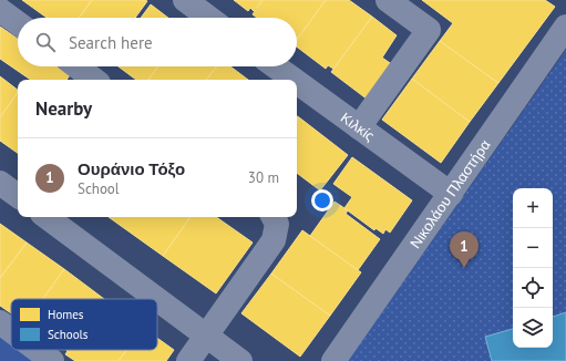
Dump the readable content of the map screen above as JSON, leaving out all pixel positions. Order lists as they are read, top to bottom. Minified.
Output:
{"streets":{"street":["Κιλκίς","Νικολάου Πλαστήρα"]},"crossings":[["Κιλκίς","Νικολάου Πλαστήρα"]],"legend":["Homes","Schools"],"page":{"search":"Search here","heading":"Nearby","list":[{"mark":"1","name":"Ουράνιο Τόξο","note":"School","value":"30 m"}],"map_buttons":["+","−"],"pins":"1"}}
